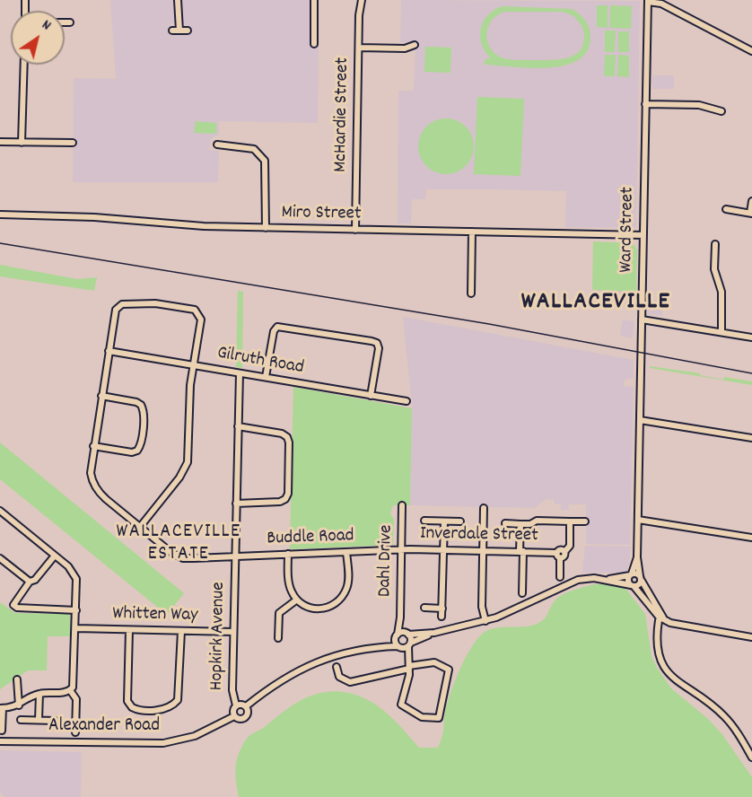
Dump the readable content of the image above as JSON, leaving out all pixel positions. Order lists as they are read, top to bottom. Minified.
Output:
{"streets":{"street":["McHardie Street","Miro Street","Ward Street","Gilruth Road","Inverdale Street","Buddle Road","Dahl Drive","Whitten Way","Hopkirk Avenue","Alexander Road"]},"crossings":[["McHardie Street","Miro Street"],["Miro Street","Ward Street"],["Gilruth Road","Buddle Road"],["Gilruth Road","Hopkirk Avenue"],["Inverdale Street","Buddle Road"],["Inverdale Street","Dahl Drive"],["Buddle Road","Dahl Drive"],["Buddle Road","Hopkirk Avenue"],["Whitten Way","Hopkirk Avenue"],["Hopkirk Avenue","Alexander Road"]],"districts":["WALLACEVILLE","WALLACEVILLE ESTATE"],"north":"top right"}
